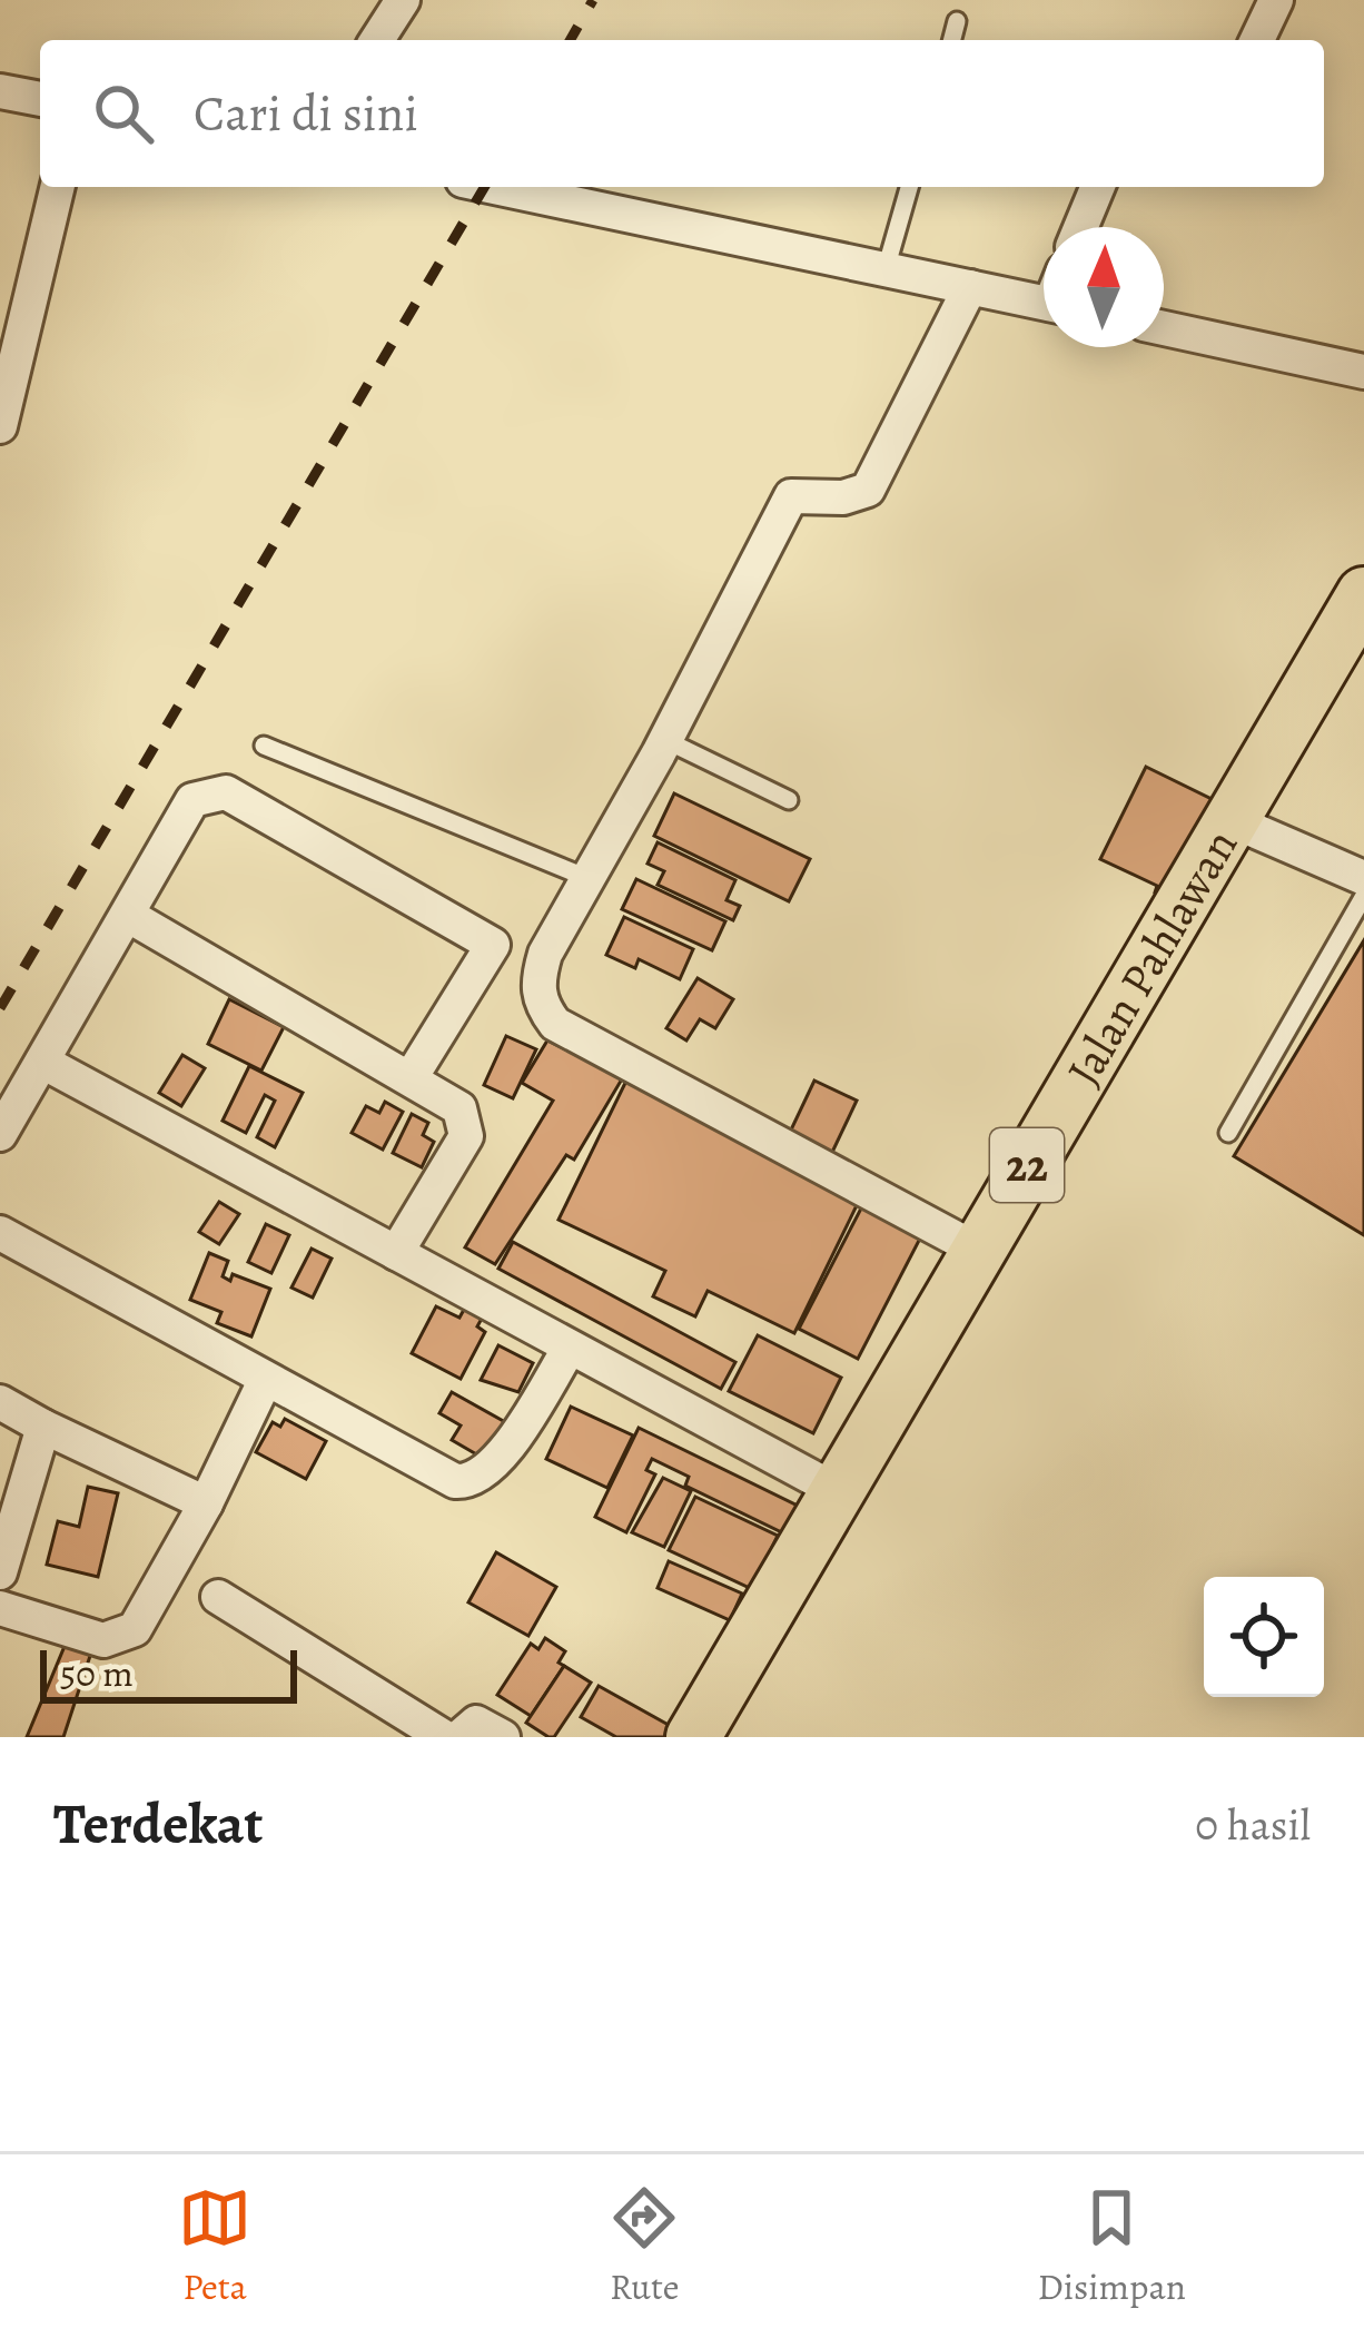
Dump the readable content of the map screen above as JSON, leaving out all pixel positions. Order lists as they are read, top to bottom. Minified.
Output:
{"streets":{"highway":["Jalan Pahlawan","22"]},"scale_bar":"50 m","north":"top","page":{"search":"Cari di sini","scale":"50 m","heading":["Terdekat","0 hasil"],"nav":["Peta","Rute","Disimpan"]}}
